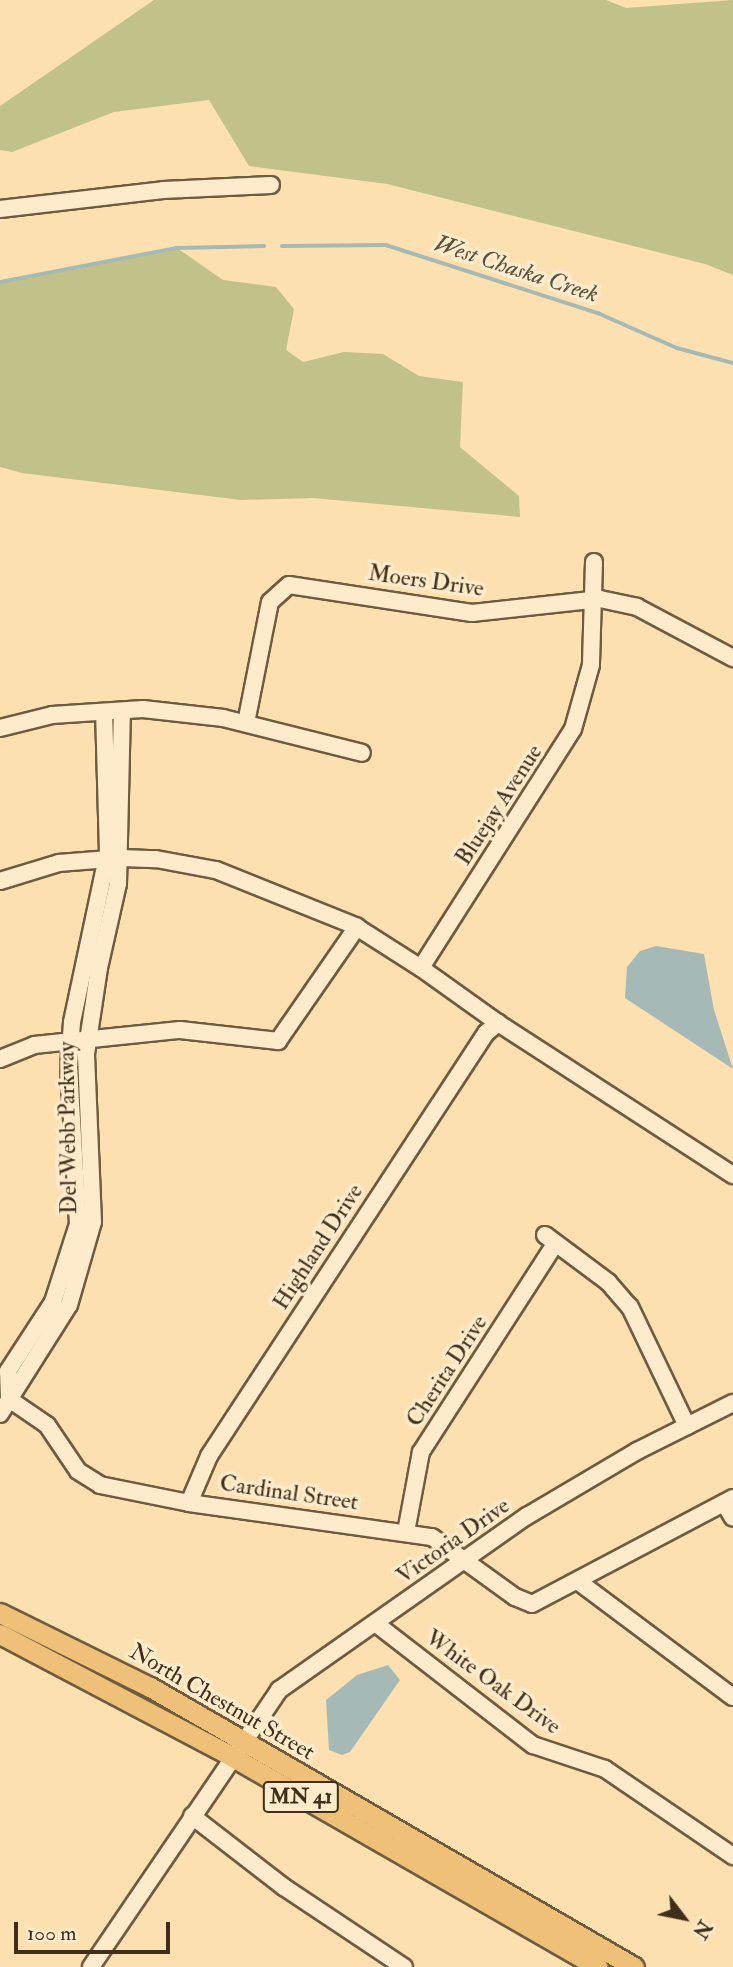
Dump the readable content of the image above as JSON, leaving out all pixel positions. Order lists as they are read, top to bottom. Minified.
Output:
{"streets":{"main road":["North Chestnut Street","MN 41"],"street":["Moers Drive","Bluejay Avenue","Del Webb Parkway","Highland Drive","Cherita Drive","Cardinal Street","Victoria Drive","White Oak Drive"]},"crossings":[["Moers Drive","Bluejay Avenue"],["Del Webb Parkway","Cardinal Street"],["Highland Drive","Cardinal Street"],["Cherita Drive","Cardinal Street"],["Cherita Drive","Victoria Drive"],["Cardinal Street","Victoria Drive"],["Victoria Drive","White Oak Drive"],["Victoria Drive","North Chestnut Street"]],"water":["West Chaska Creek"],"scale_bar":"100 m","north":"bottom right"}
